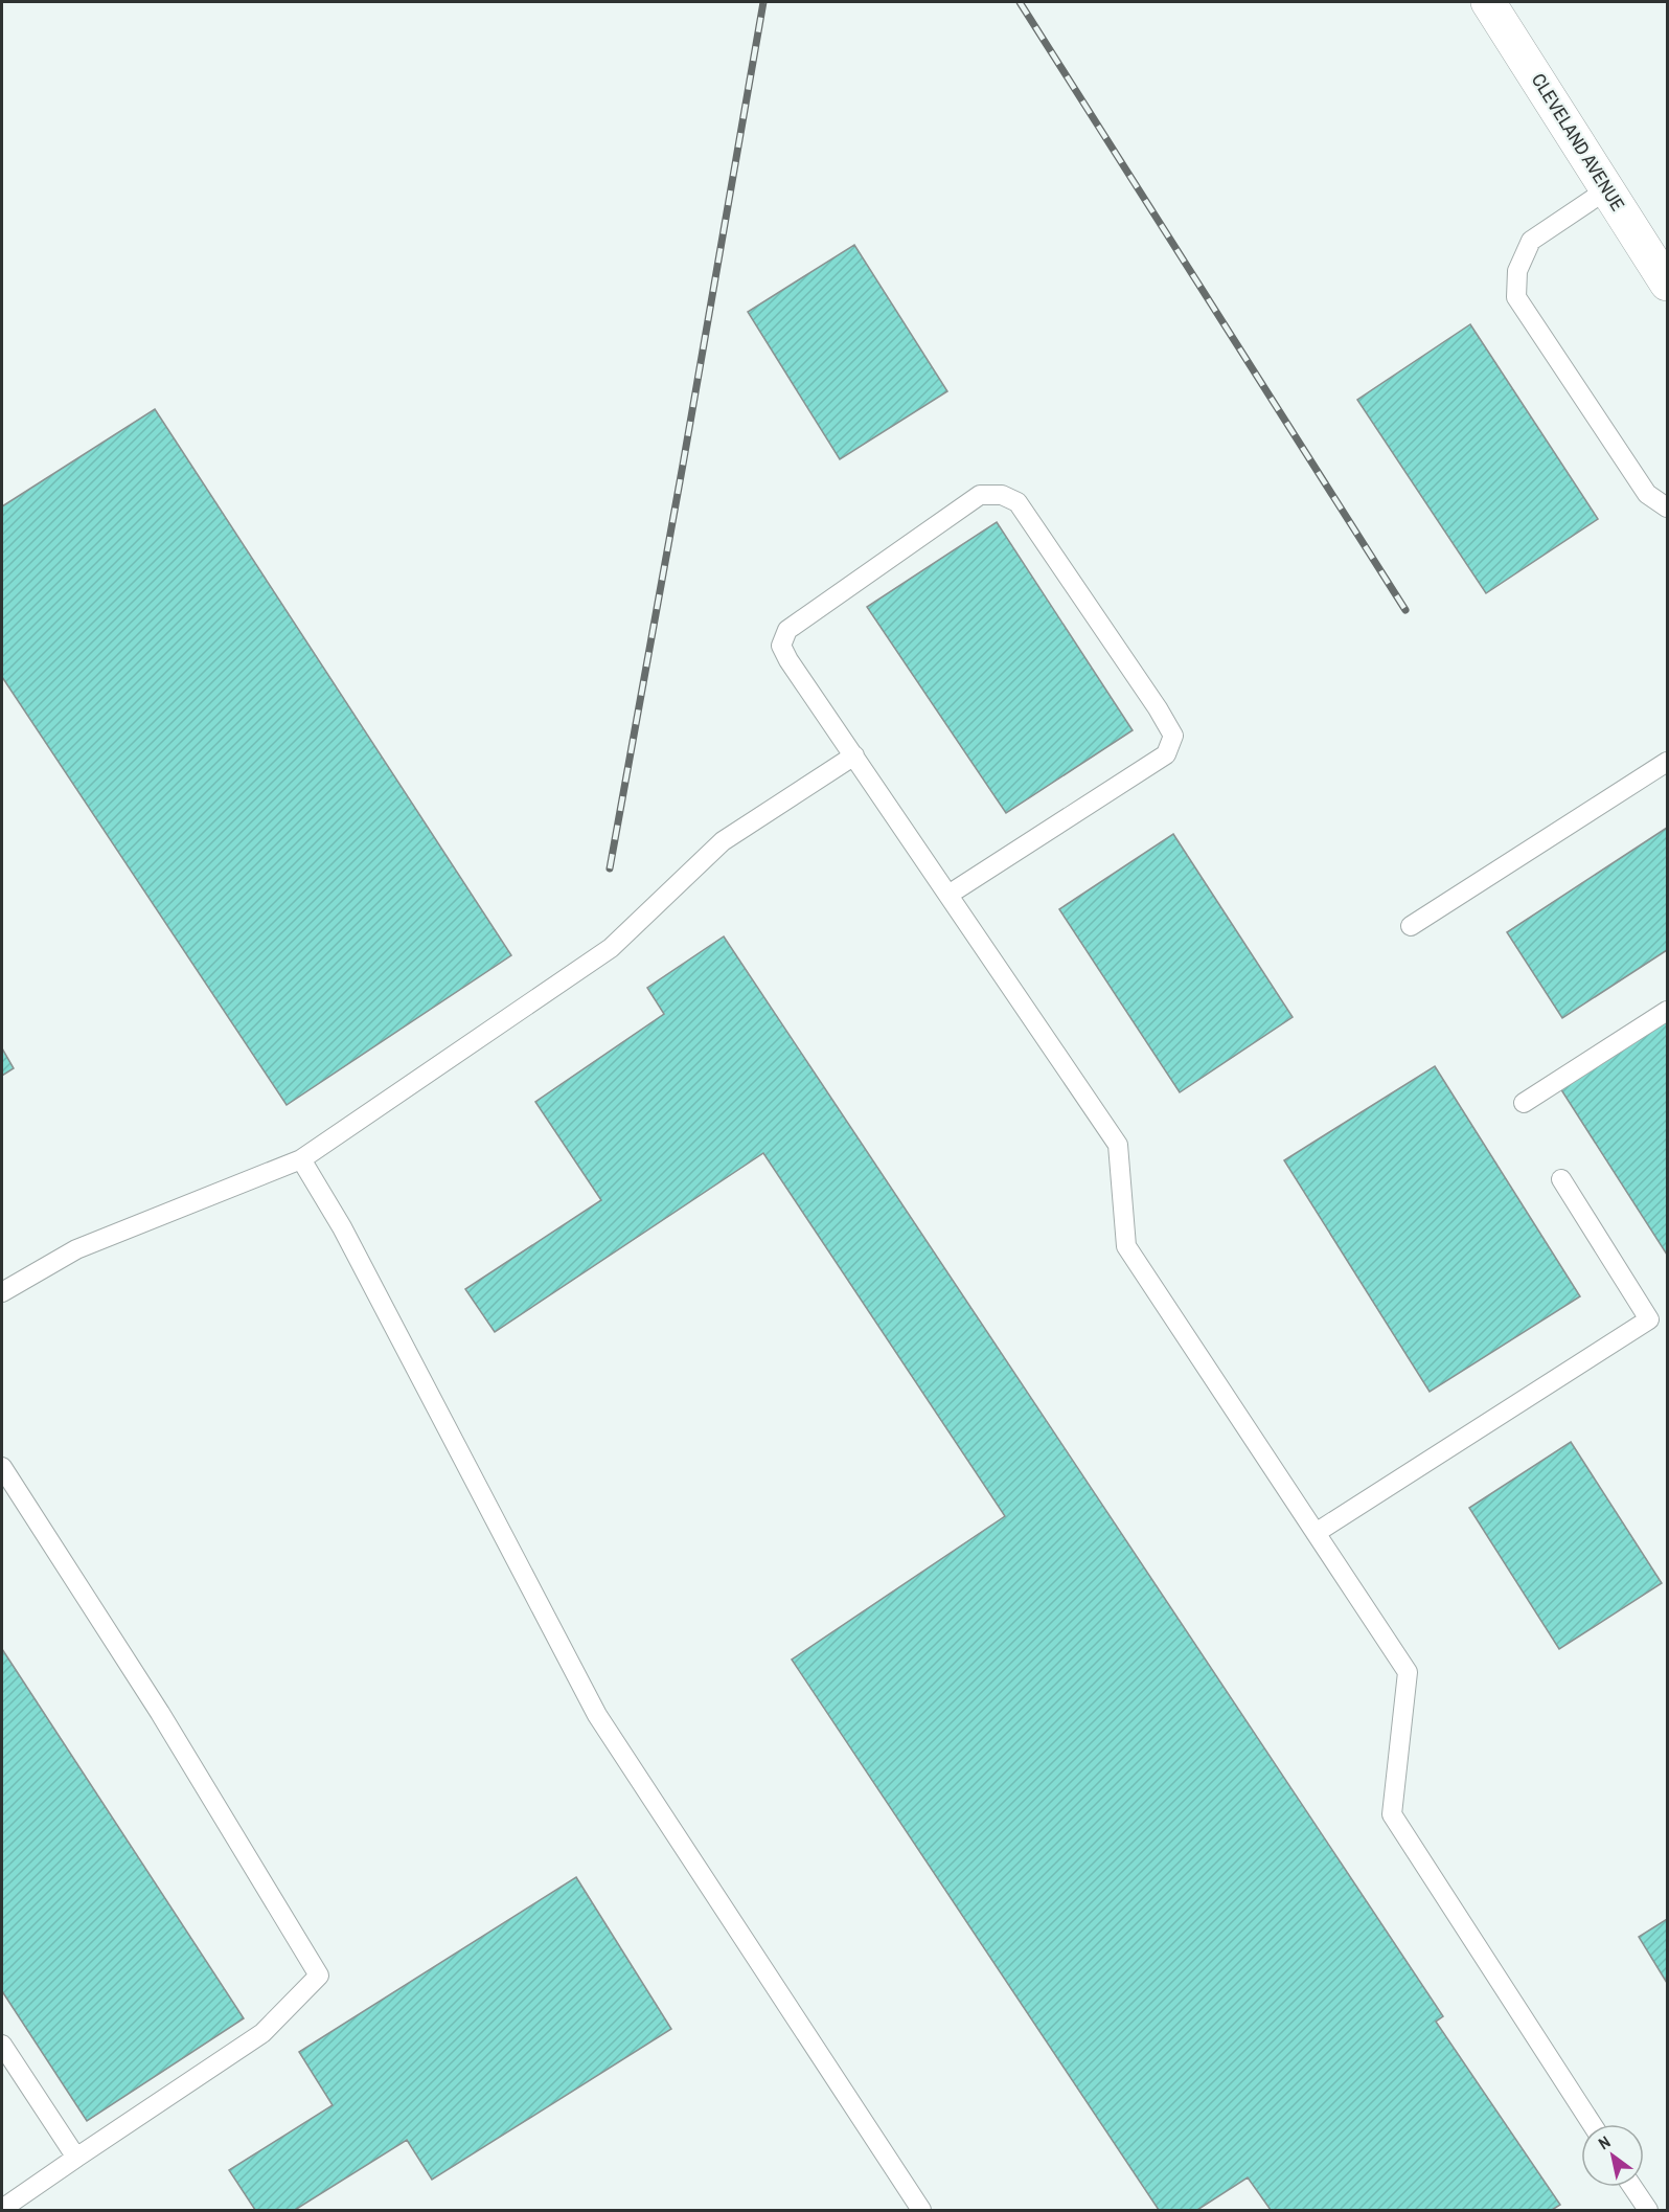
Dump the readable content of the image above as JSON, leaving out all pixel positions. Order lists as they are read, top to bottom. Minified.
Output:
{"streets":{"street":["CLEVELAND AVENUE"]},"north":"top left"}
